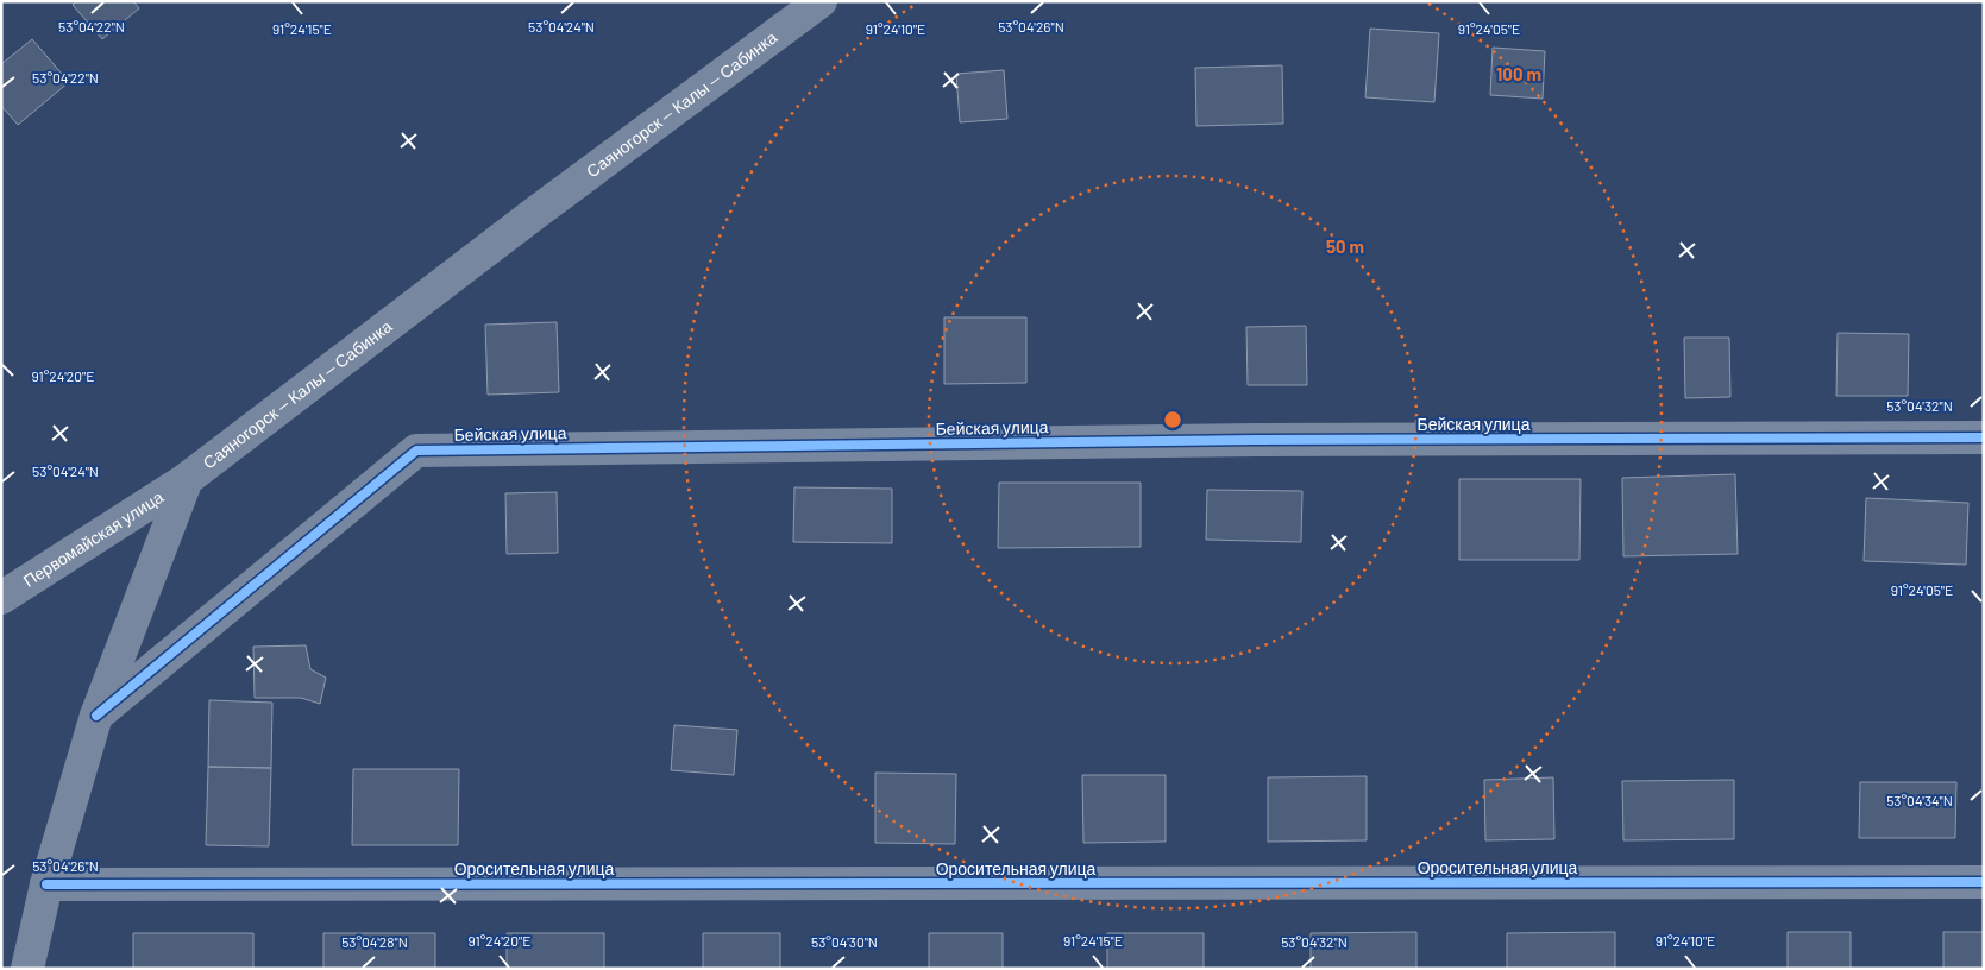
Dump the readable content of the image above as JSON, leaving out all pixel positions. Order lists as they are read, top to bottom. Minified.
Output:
{"streets":{"street":["Саяногорск — Калы — Сабинка","Бейская улица","Первомайская улица","Оросительная улица"]},"crossings":[["Саяногорск — Калы — Сабинка","Бейская улица"],["Саяногорск — Калы — Сабинка","Первомайская улица"],["Саяногорск — Калы — Сабинка","Оросительная улица"]],"coordinates":["53°04'22\"N","53°04'26\"N","53°04'24\"N","91°24'10\"E","91°24'15\"E","91°24'05\"E","91°24'20\"E","53°04'32\"N","53°04'34\"N","53°04'28\"N","53°04'30\"N"],"rings":["100 m","50 m"]}
